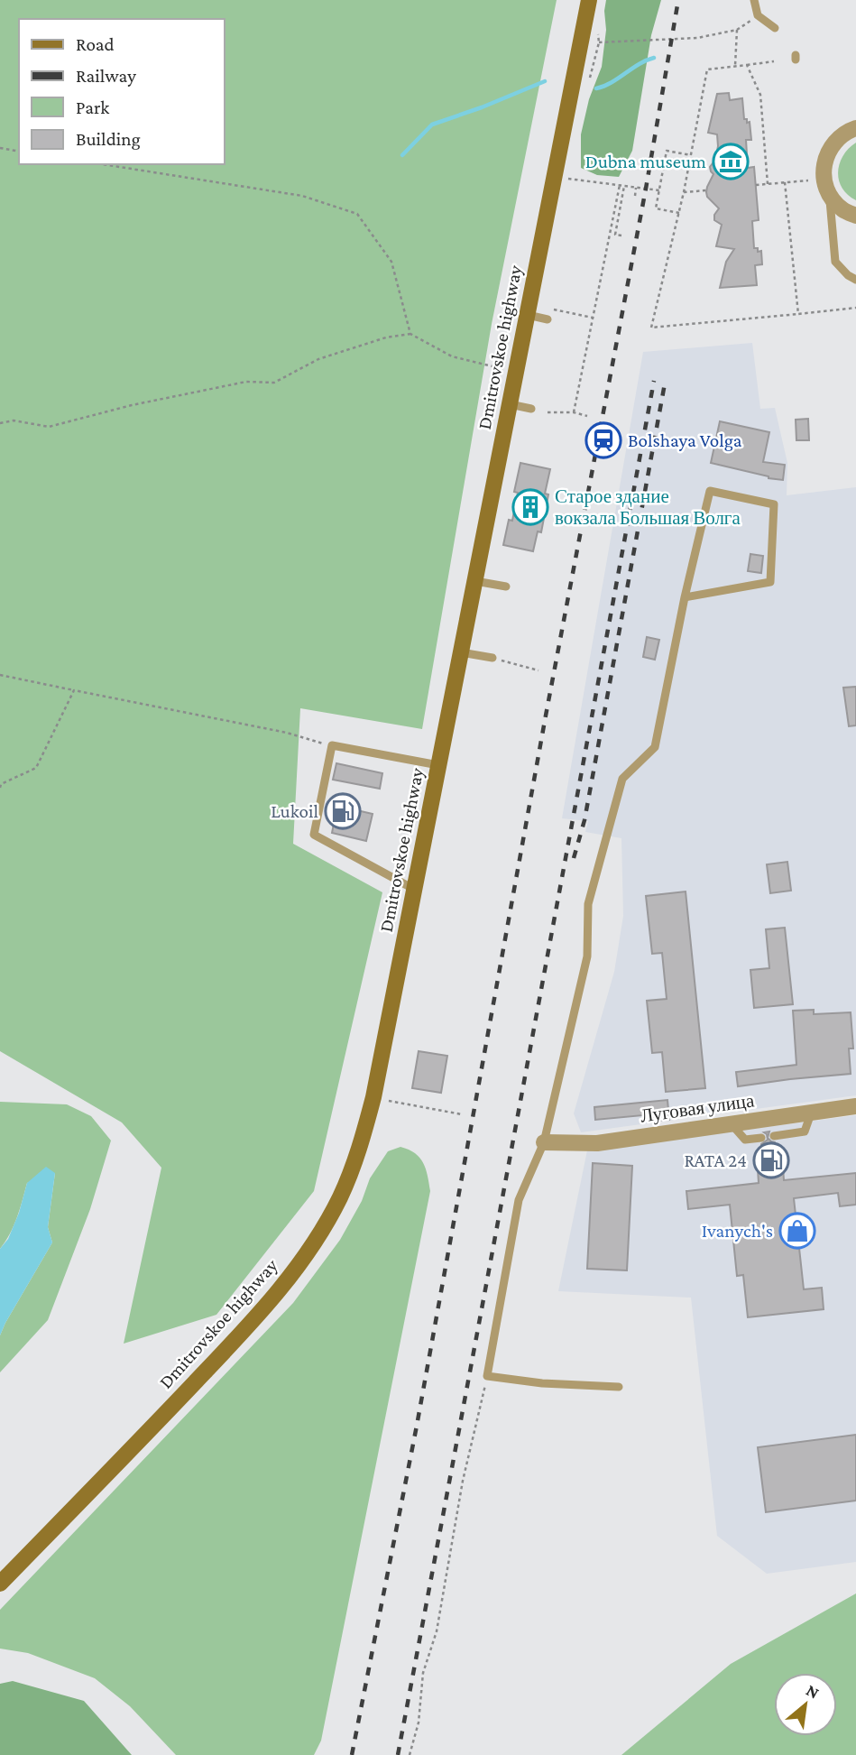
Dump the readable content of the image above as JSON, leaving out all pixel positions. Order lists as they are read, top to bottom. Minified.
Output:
{"streets":{"main road":["Dmitrovskoe highway"],"street":["Луговая улица"]},"places":{"museum":["Dubna museum"],"station":["Bolshaya Volga"],"building":["Старое здание вокзала Большая Волга"],"fuel station":["Lukoil","RATA 24"],"shop":["Ivanych's"]},"legend":["Road","Railway","Park","Building"],"north":"top right"}
